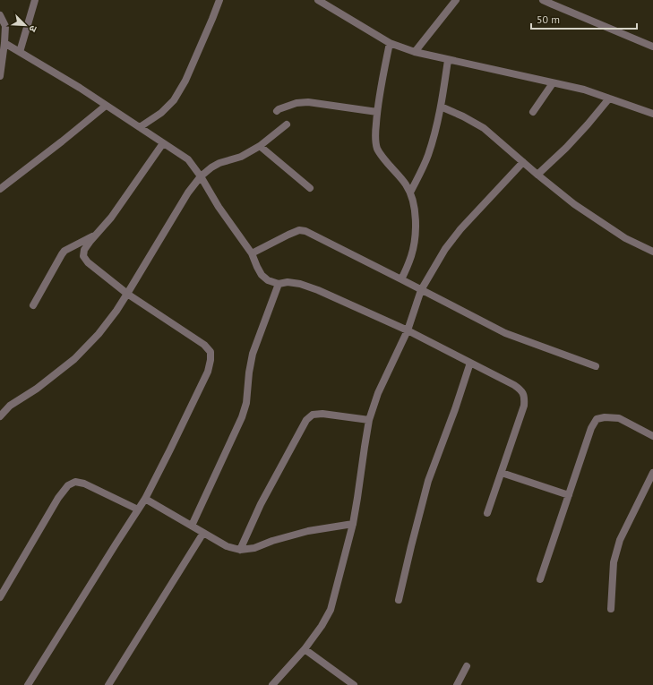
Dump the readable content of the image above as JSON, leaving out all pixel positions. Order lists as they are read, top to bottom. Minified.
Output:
{"scale_bar":"50 m","north":"bottom right"}
